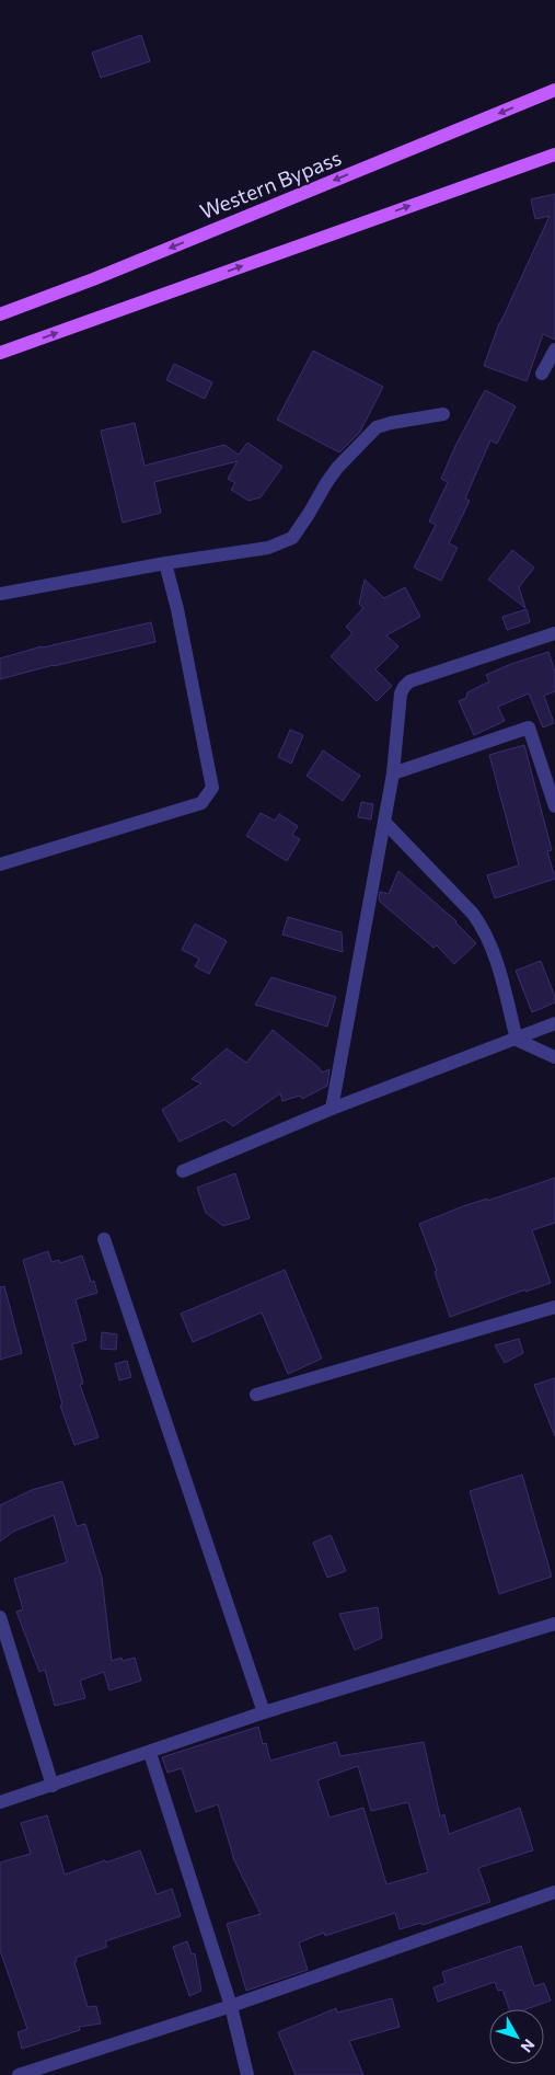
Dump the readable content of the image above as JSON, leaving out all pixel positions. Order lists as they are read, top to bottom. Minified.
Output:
{"streets":{"main road":["Western Bypass"]},"north":"bottom right"}
